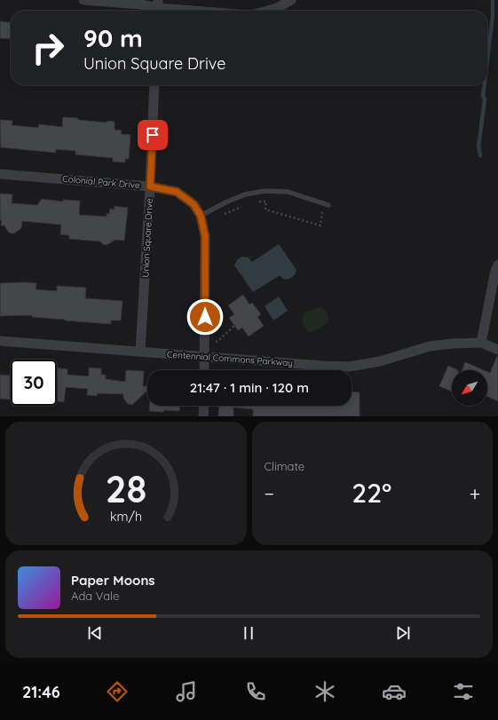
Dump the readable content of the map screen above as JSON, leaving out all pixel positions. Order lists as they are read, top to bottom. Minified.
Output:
{"streets":{"street":["Colonial Park Drive","Union Square Drive","Centennial Commons Parkway"]},"crossings":[["Colonial Park Drive","Union Square Drive"],["Colonial Park Drive","Centennial Commons Parkway"],["Union Square Drive","Centennial Commons Parkway"]],"north":"bottom left","page":{"turn":["90 m","Union Square Drive"],"limit":"30","trip":"21:47 · 1 min · 120 m","tile":"Climate","heat":["−","22°","+"],"song":["Paper Moons","Ada Vale"],"tabs":"21:46","gauge":["28","km/h"]}}
